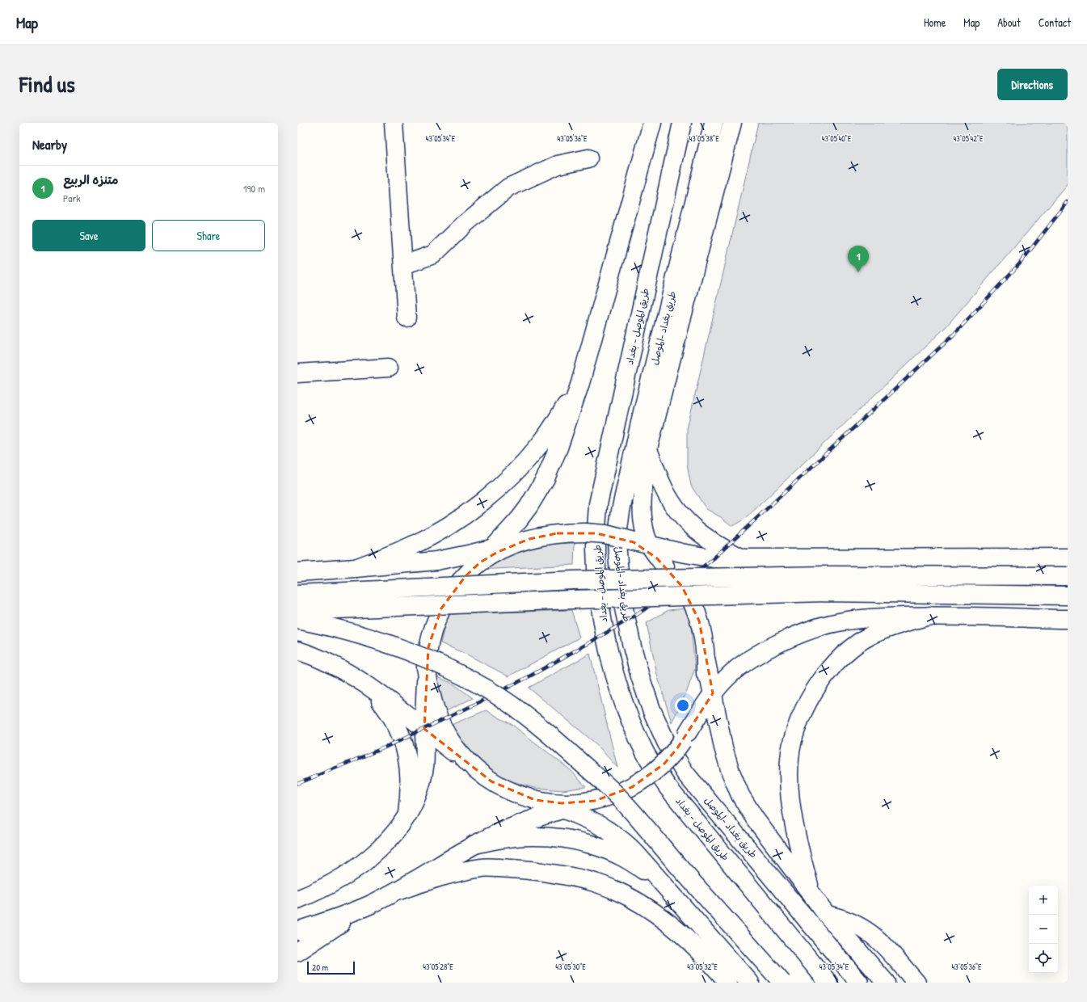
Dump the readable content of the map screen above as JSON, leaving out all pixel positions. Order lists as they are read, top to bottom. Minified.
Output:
{"streets":{"main road":["طريق الموصل - بغداد","طريق بغداد -الموصل"]},"scale_bar":"20 m","page":{"header":"Map","nav":["Home","Map","About","Contact"],"title":"Find us","buttons":["Directions",["Save","Share"]],"heading":"Nearby","list":[{"mark":"1","name":"متنزه الربيع","note":"Park","value":"190 m"}],"pins":"1","map_buttons":["+","−"],"scale":"20 m"},"coordinates":["43°05'34\"E","43°05'36\"E","43°05'38\"E","43°05'40\"E","43°05'42\"E","43°05'28\"E","43°05'30\"E","43°05'32\"E"]}
